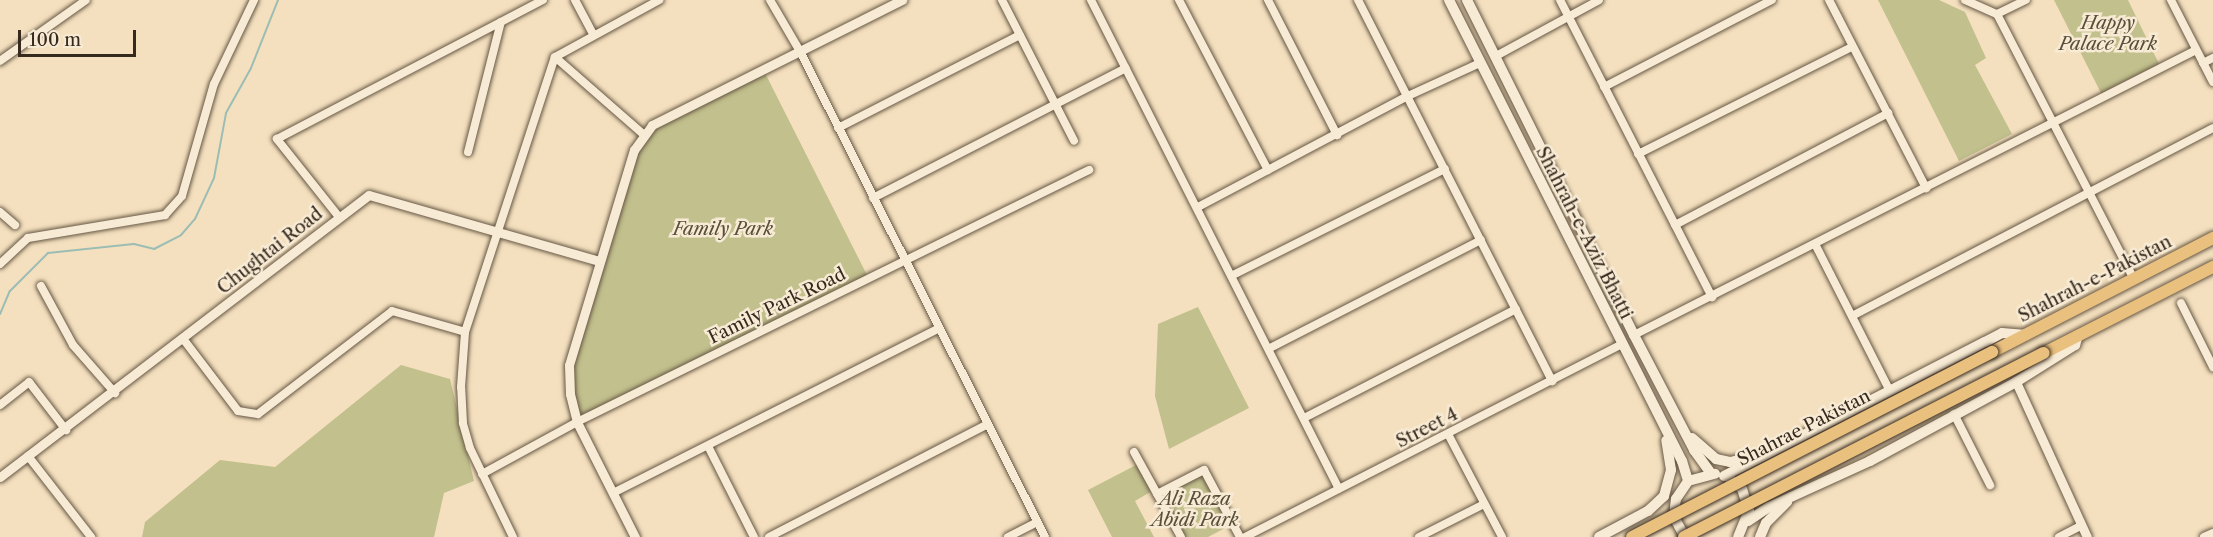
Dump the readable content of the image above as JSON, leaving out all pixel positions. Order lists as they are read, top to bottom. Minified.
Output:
{"streets":{"highway":["Shahrah-e-Pakistan","Shahrae Pakistan"],"main road":["Shahrah-e-Aziz Bhatti"],"street":["Chughtai Road","Family Park Road","Street 4"]},"crossings":[["Shahrah-e-Aziz Bhatti","Street 4"],["Shahrah-e-Pakistan","Shahrae Pakistan"]],"parks":["Happy Palace Park","Family Park","Ali Raza Abidi Park"],"scale_bar":"100 m"}
